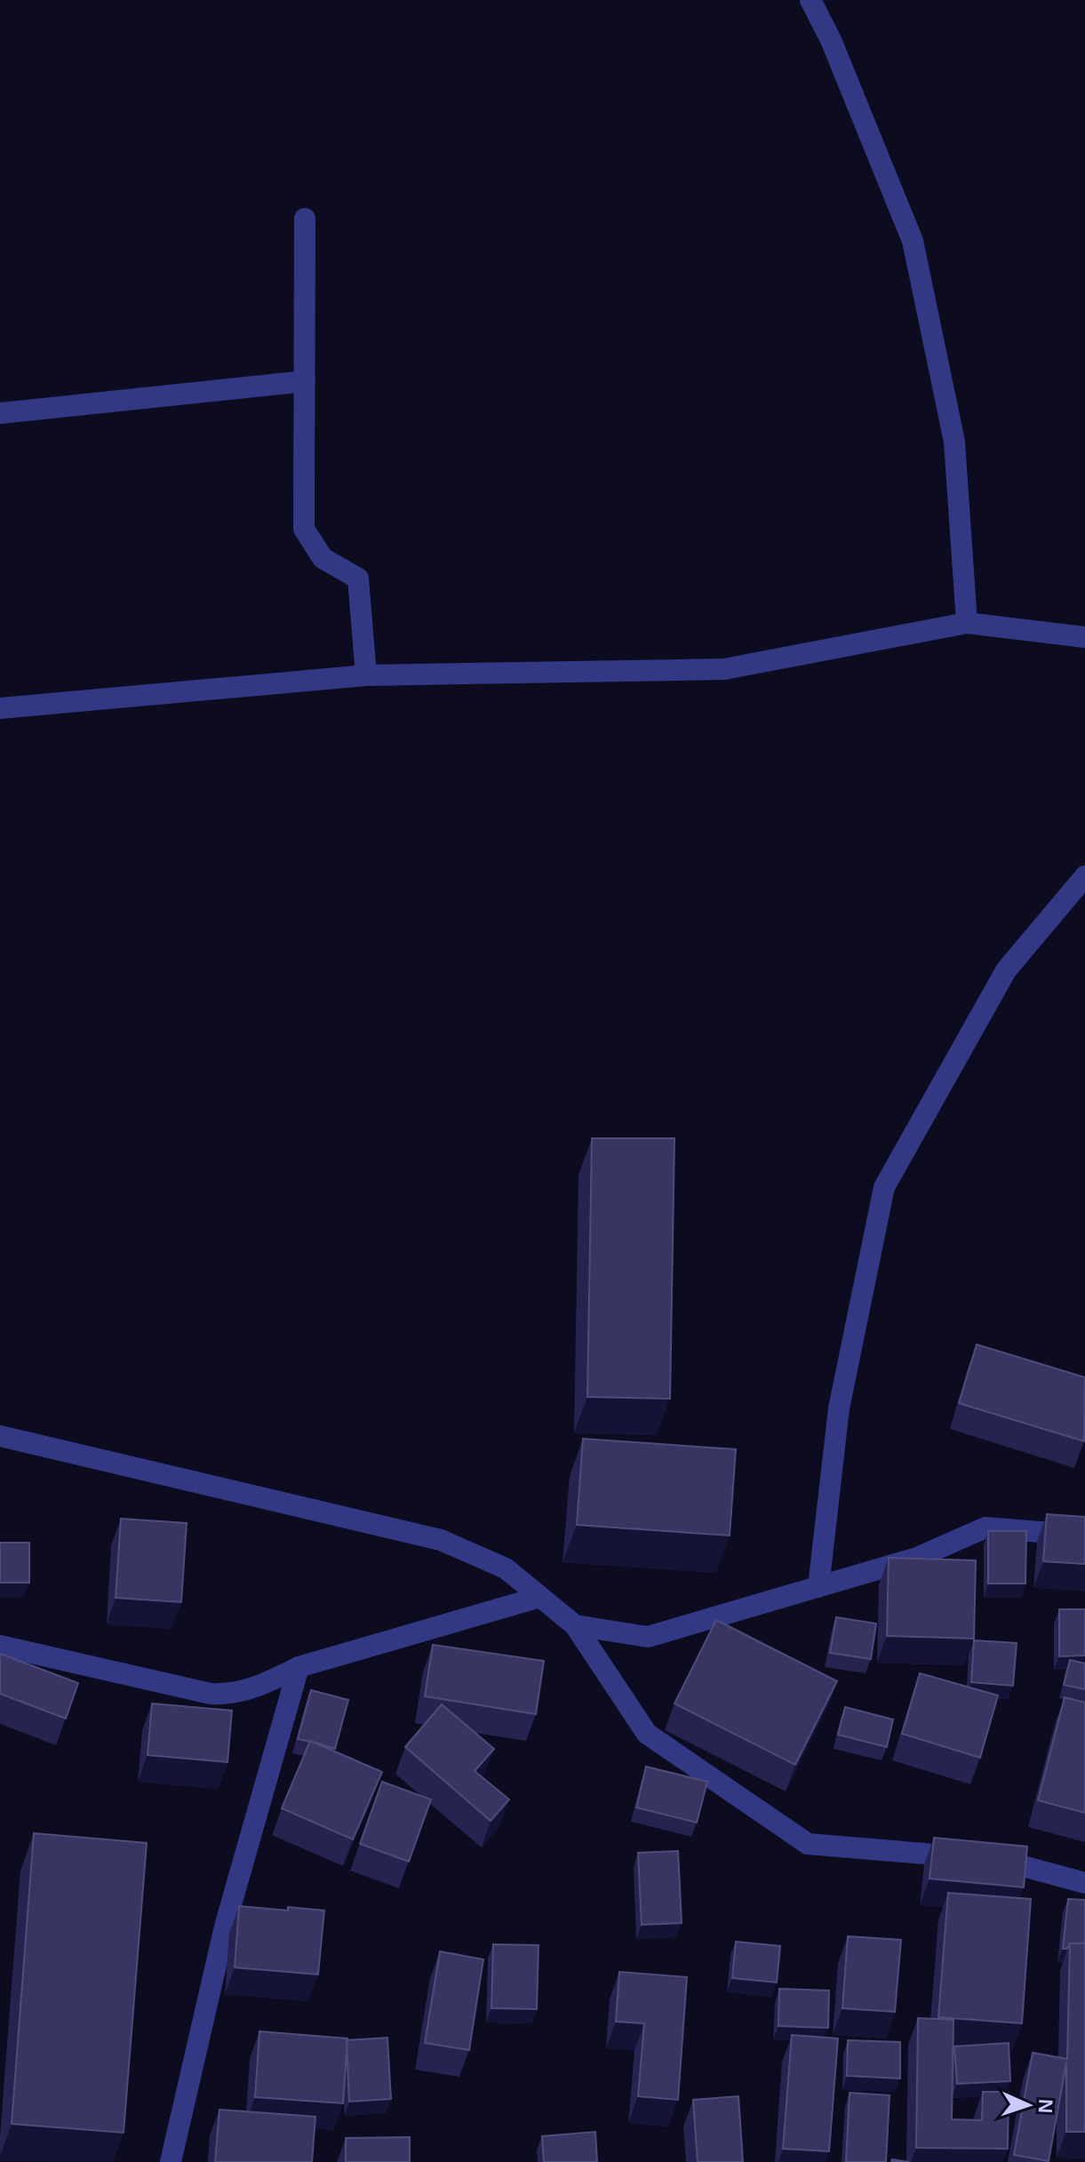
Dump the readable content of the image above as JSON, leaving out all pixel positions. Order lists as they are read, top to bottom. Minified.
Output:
{"north":"right"}
